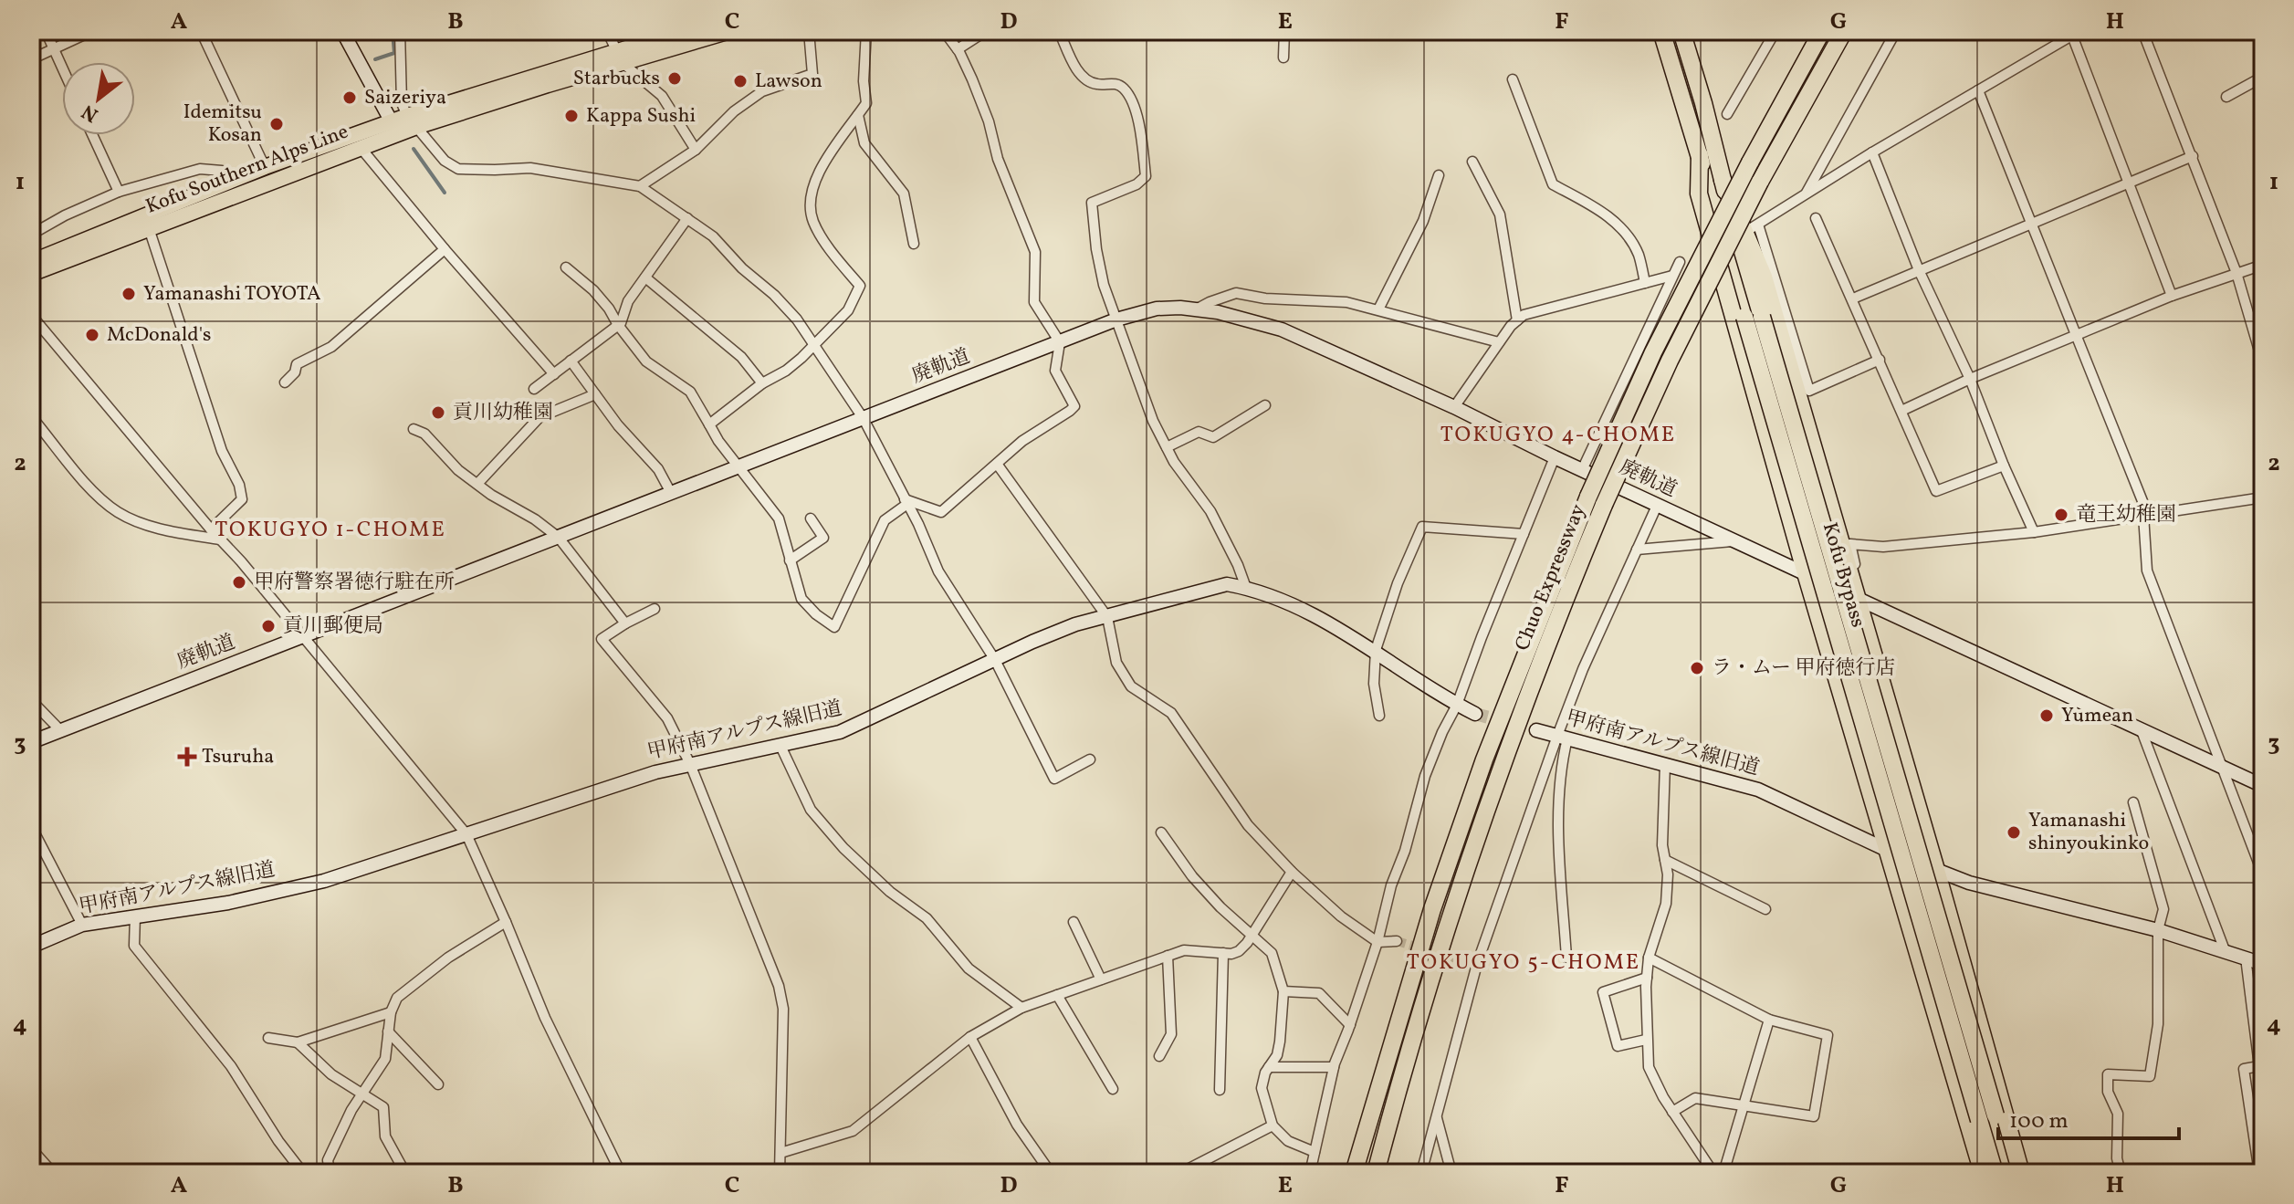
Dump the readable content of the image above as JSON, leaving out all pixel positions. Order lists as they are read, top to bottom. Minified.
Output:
{"streets":{"highway":["Kofu Bypass","Chuo Expressway"],"main road":["Kofu Southern Alps Line"],"street":["廃軌道","甲府南アルプス線旧道"]},"districts":["TOKUGYO 4-CHOME","TOKUGYO 1-CHOME","TOKUGYO 5-CHOME"],"places":{"other":["Starbucks","Lawson","Saizeriya","Kappa Sushi","Idemitsu Kosan","Yamanashi TOYOTA","McDonald's","貢川幼稚園","竜王幼稚園","甲府警察署徳行駐在所","貢川郵便局","ラ・ムー 甲府徳行店","Yumean","Yamanashi shinyoukinko"],"health":["Tsuruha"]},"scale_bar":"100 m","north":"bottom left","grid":{"columns":["A","B","C","D","E","F","G","H"],"rows":["1","2","3","4"]}}
